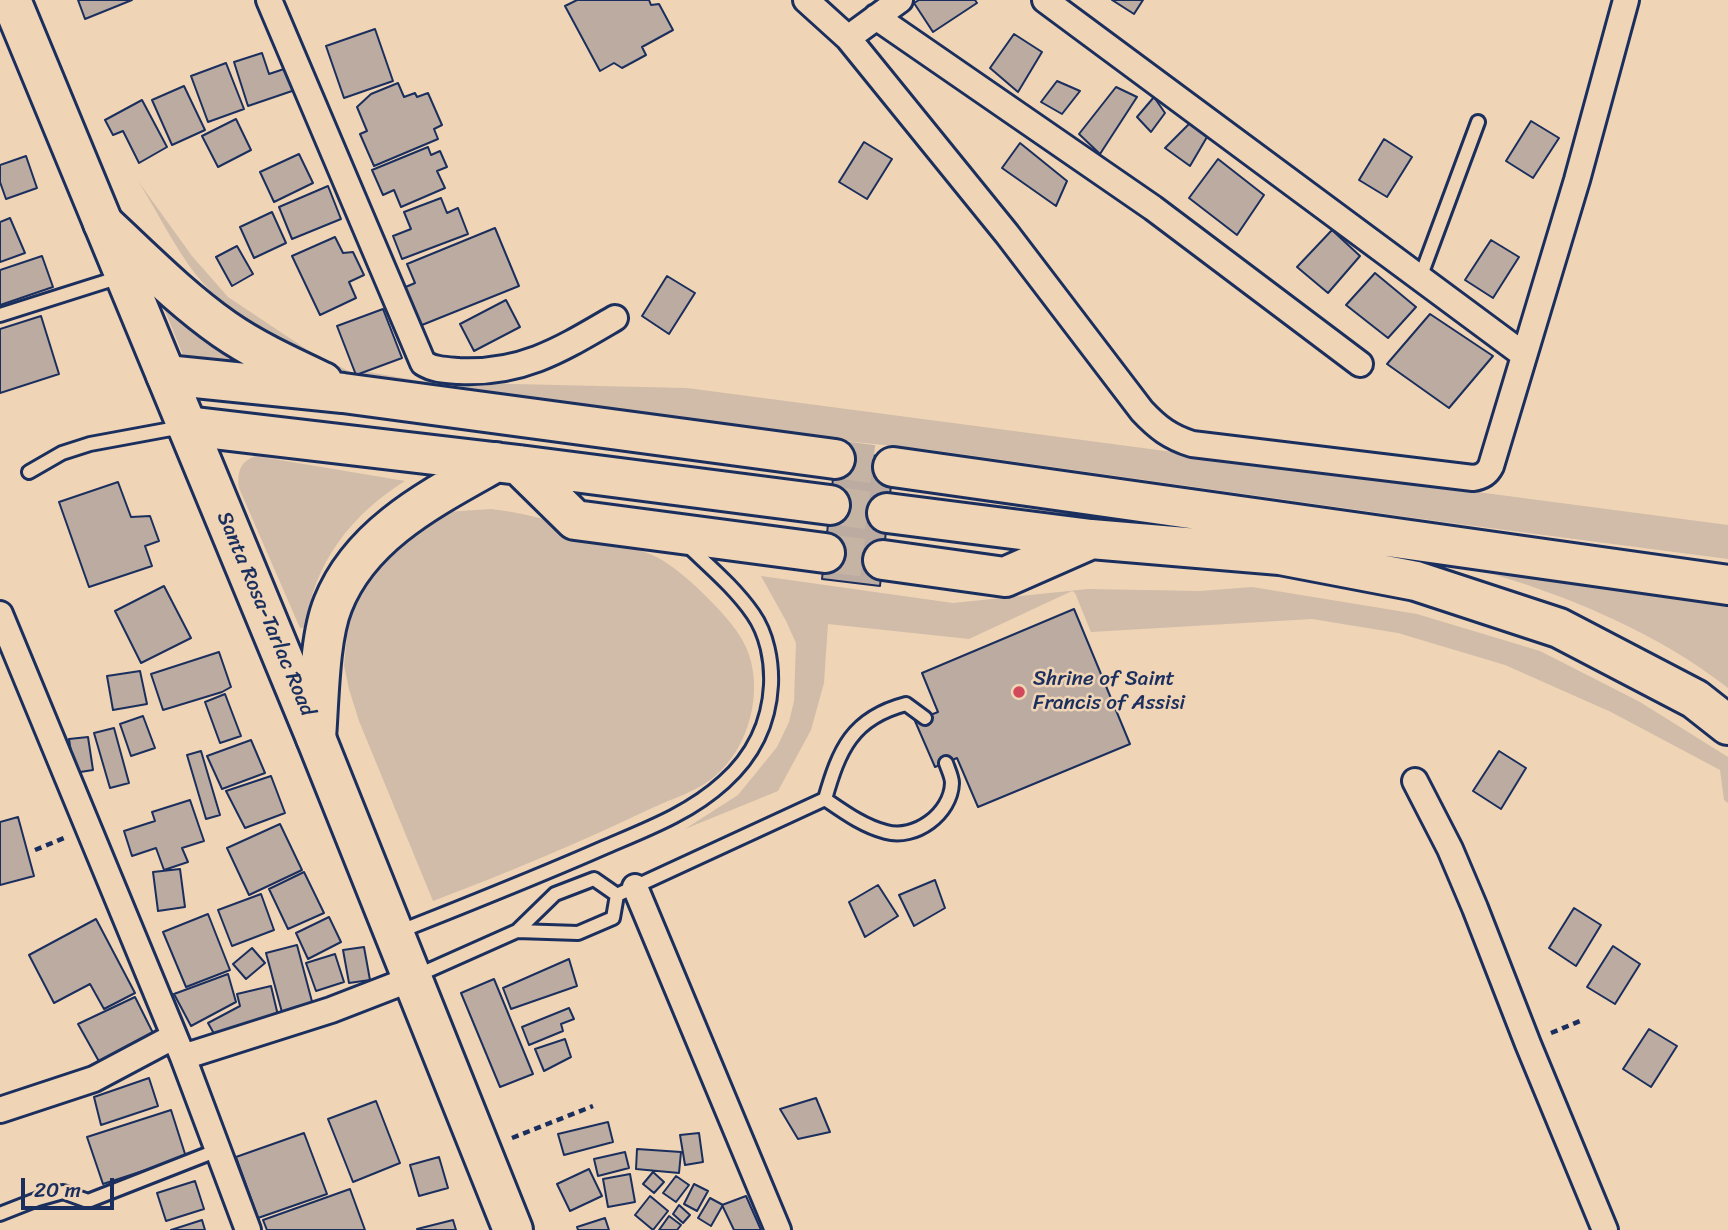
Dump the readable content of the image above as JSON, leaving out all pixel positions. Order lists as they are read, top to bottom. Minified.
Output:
{"streets":{"highway":["Santa Rosa-Tarlac Road"]},"places":["Shrine of Saint Francis of Assisi"],"scale_bar":"20 m"}
